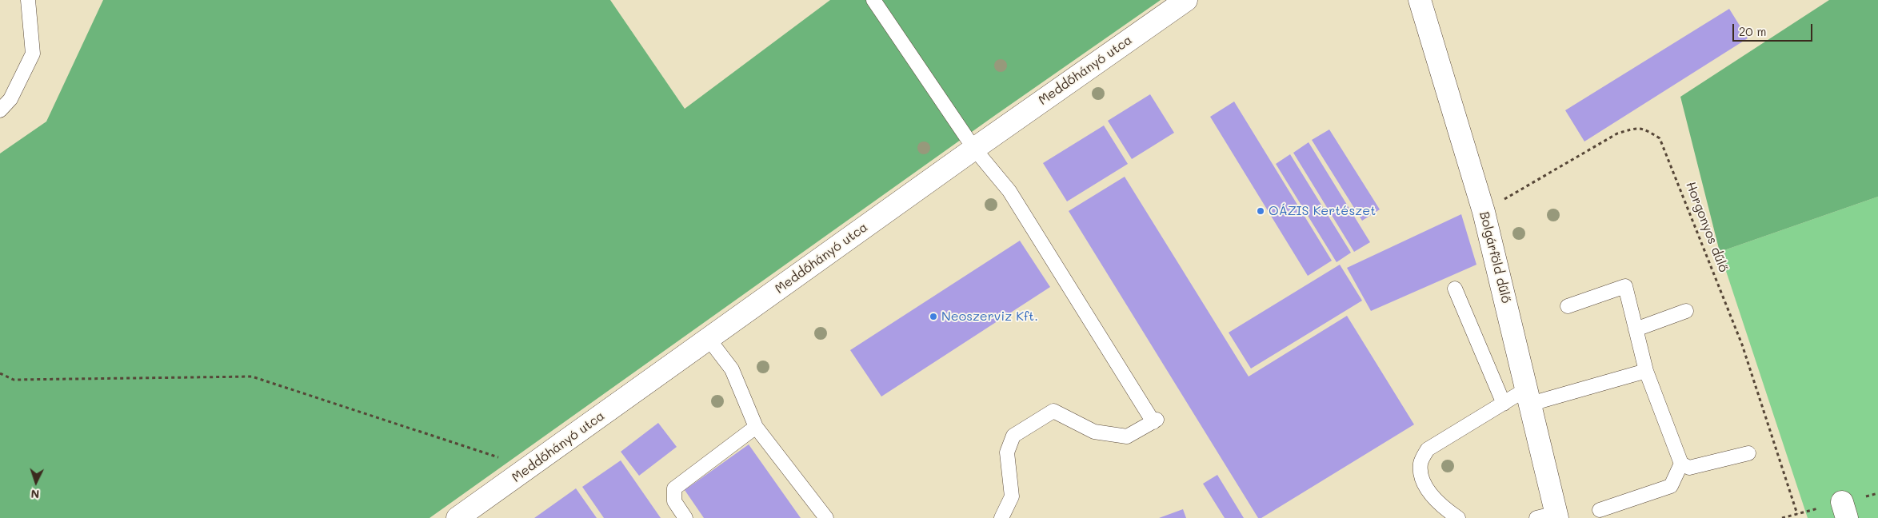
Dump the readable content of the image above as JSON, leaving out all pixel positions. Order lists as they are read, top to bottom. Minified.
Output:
{"streets":{"street":["Meddőhányó utca","Bolgárföld dűlő"],"path":["Horgonyos dűlő"]},"crossings":[["Horgonyos dűlő","Bolgárföld dűlő"]],"places":["OÁZIS Kertészet","Neoszerviz Kft."],"scale_bar":"20 m","north":"bottom"}
